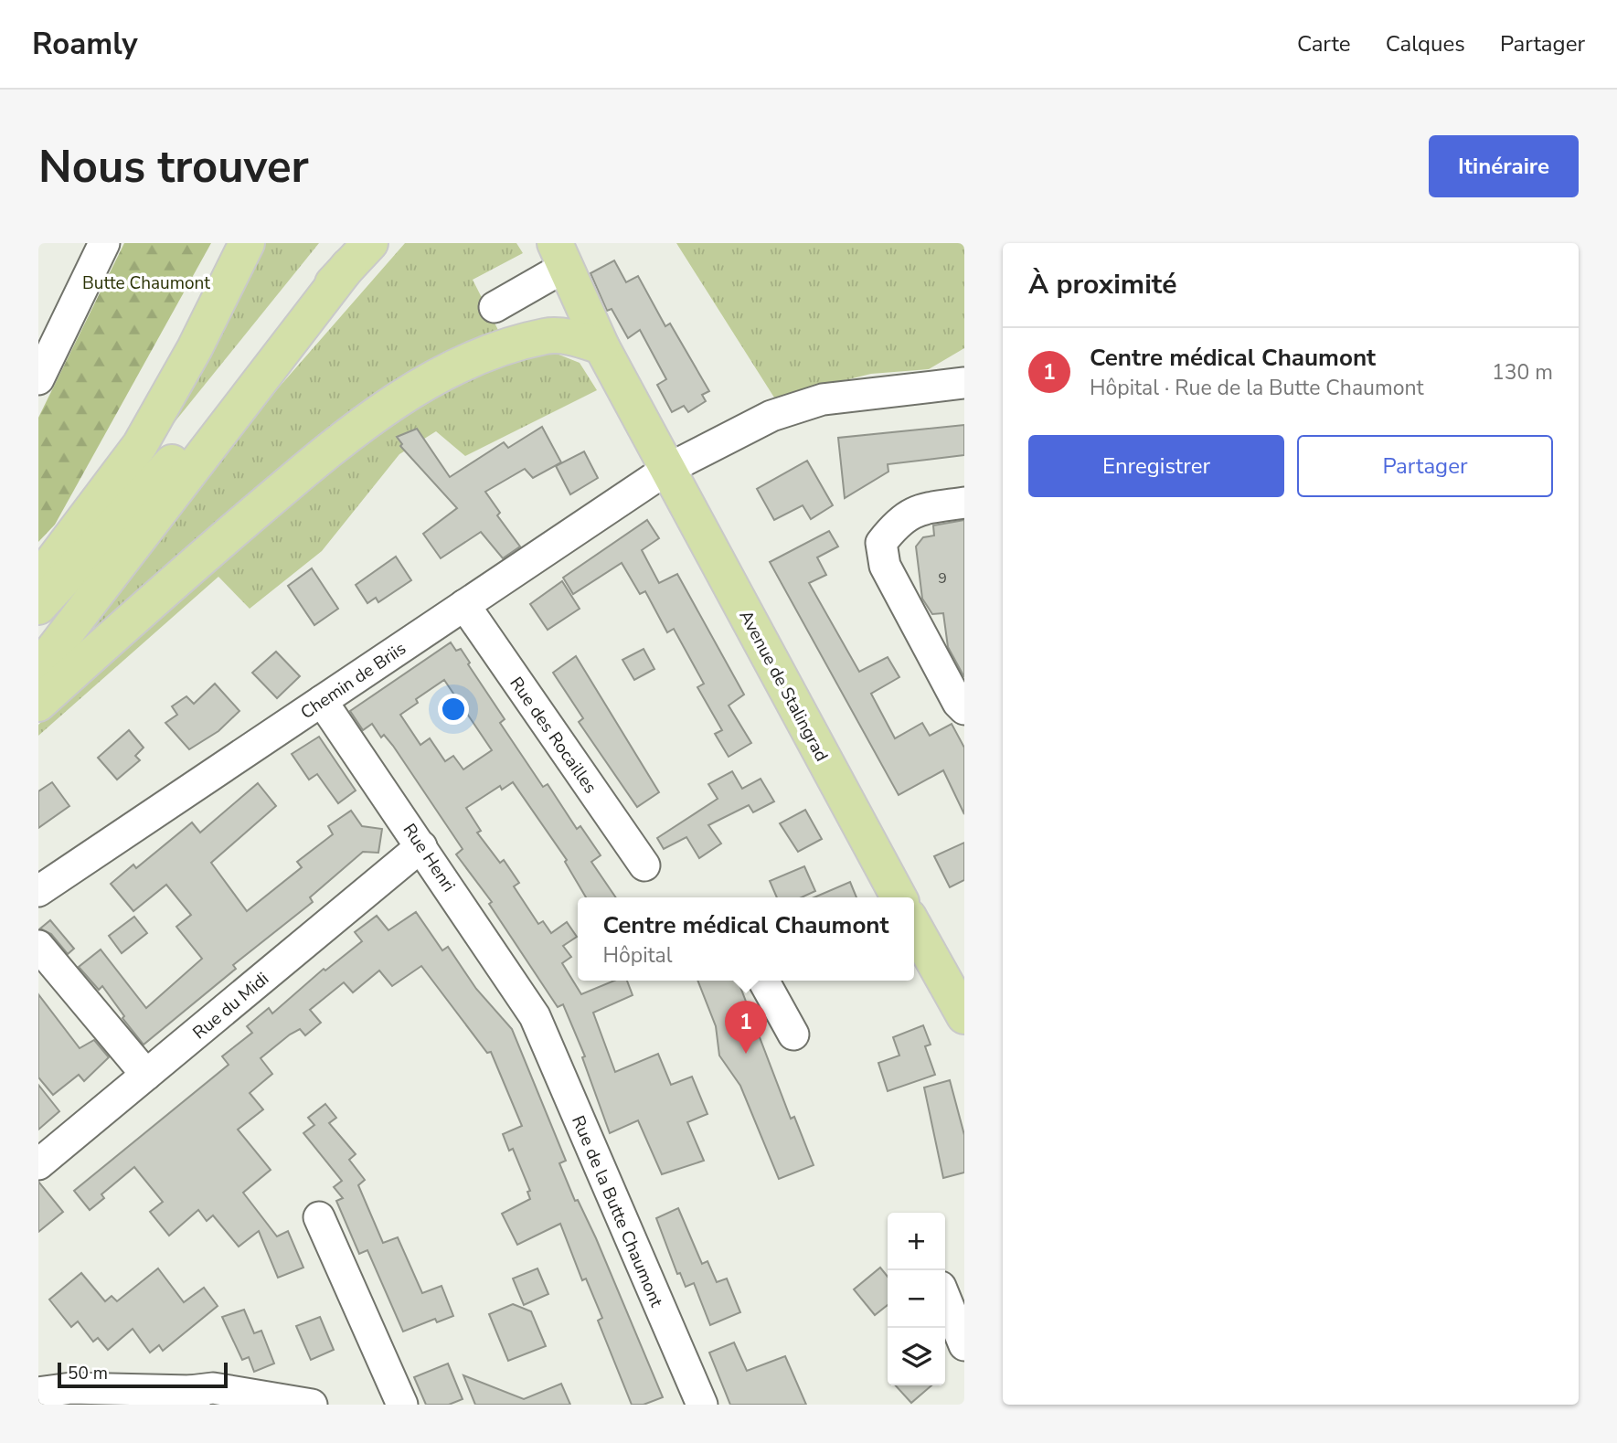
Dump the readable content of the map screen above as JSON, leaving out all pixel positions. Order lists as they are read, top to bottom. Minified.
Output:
{"streets":{"main road":["Avenue de Stalingrad"],"street":["Chemin de Briis","Rue des Rocailles","Rue Henri","Rue du Midi","Rue de la Butte Chaumont"]},"crossings":[["Chemin de Briis","Avenue de Stalingrad"],["Chemin de Briis","Rue des Rocailles"],["Chemin de Briis","Rue Henri"],["Rue Henri","Rue du Midi"],["Rue Henri","Rue de la Butte Chaumont"]],"parks":["Butte Chaumont"],"house_numbers":["9"],"scale_bar":"50 m","page":{"header":"Roamly","nav":["Carte","Calques","Partager"],"buttons":["Itinéraire",["Enregistrer","Partager"]],"title":"Nous trouver","heading":"À proximité","list":[{"mark":"1","name":"Centre médical Chaumont","note":"Hôpital · Rue de la Butte Chaumont","value":"130 m"}],"popup":["Centre médical Chaumont","Hôpital"],"pins":"1","map_buttons":["+","−"],"scale":"50 m"}}
